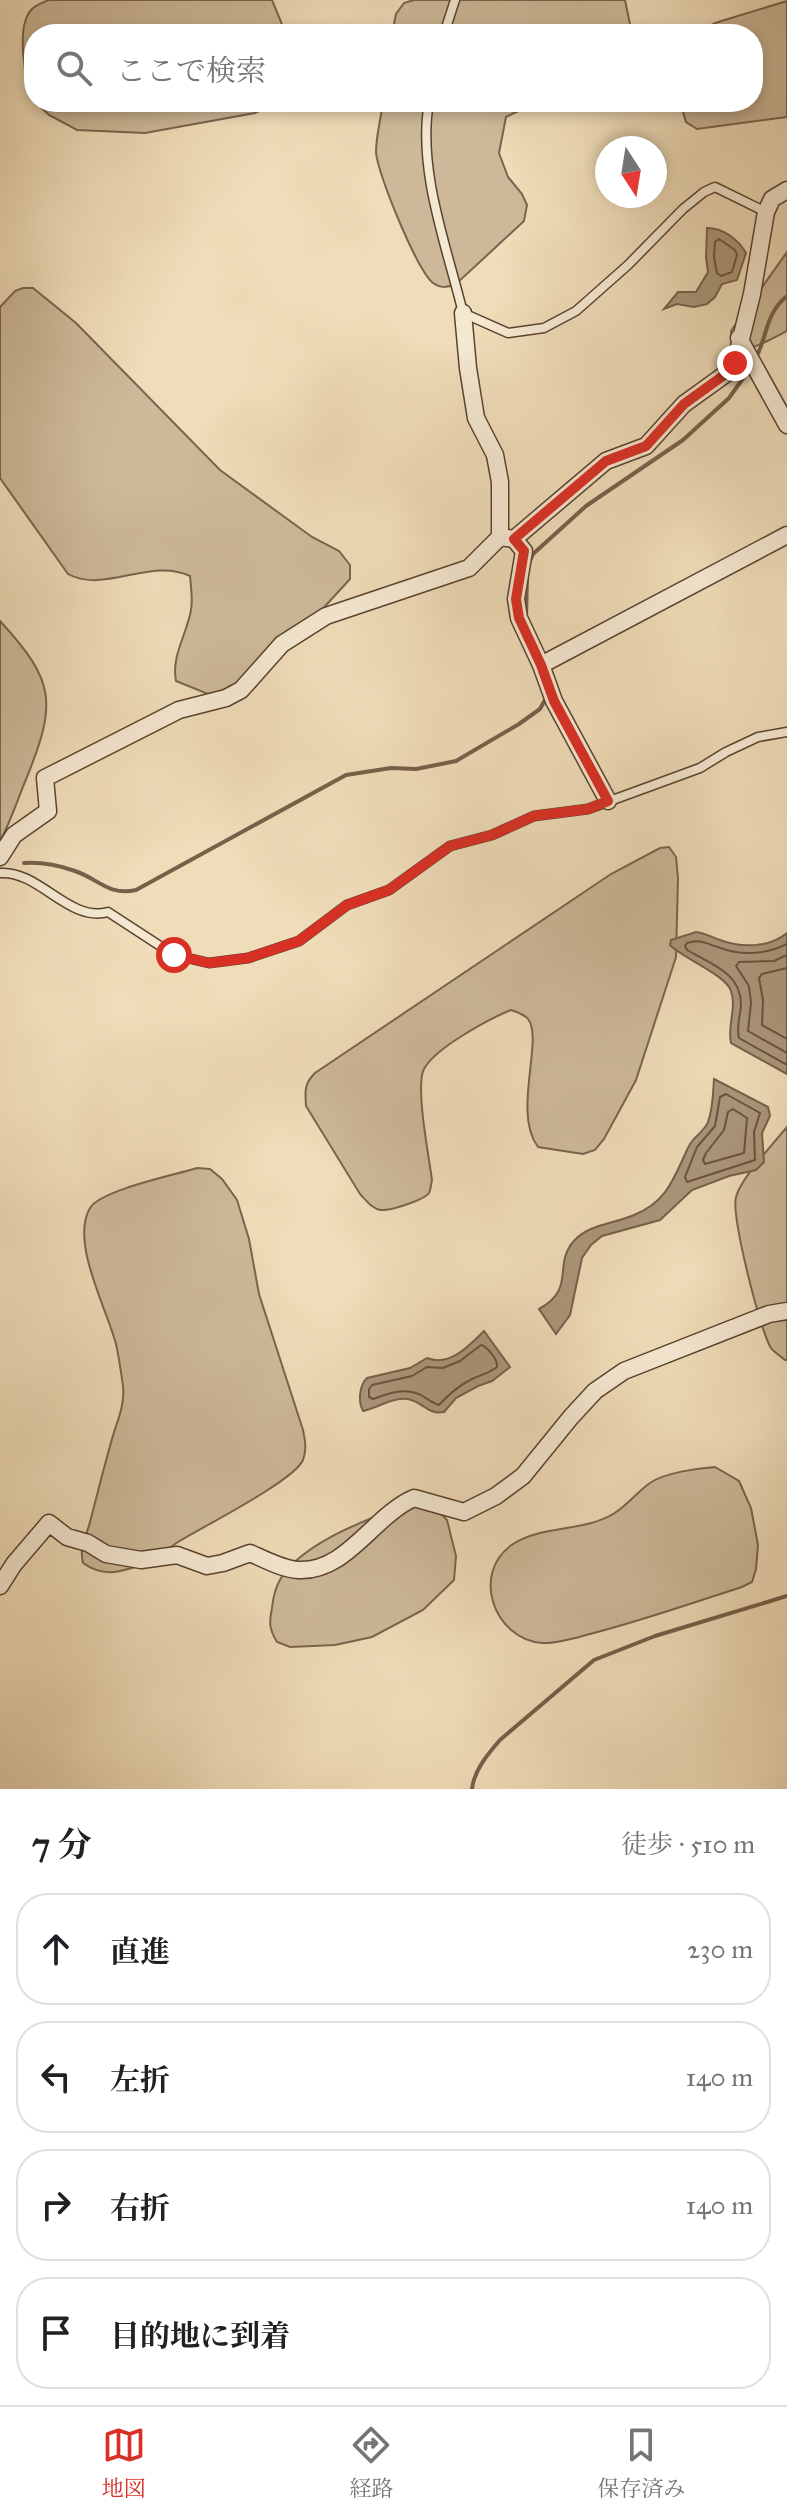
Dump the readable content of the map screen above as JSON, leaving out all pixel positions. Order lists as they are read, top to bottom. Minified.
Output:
{"north":"bottom","page":{"search":"ここで検索","heading":["7 分","徒歩 · 510 m"],"list":[["直進","230 m"],["左折","140 m"],["右折","140 m"],"目的地に到着"],"nav":["地図","経路","保存済み"]}}
